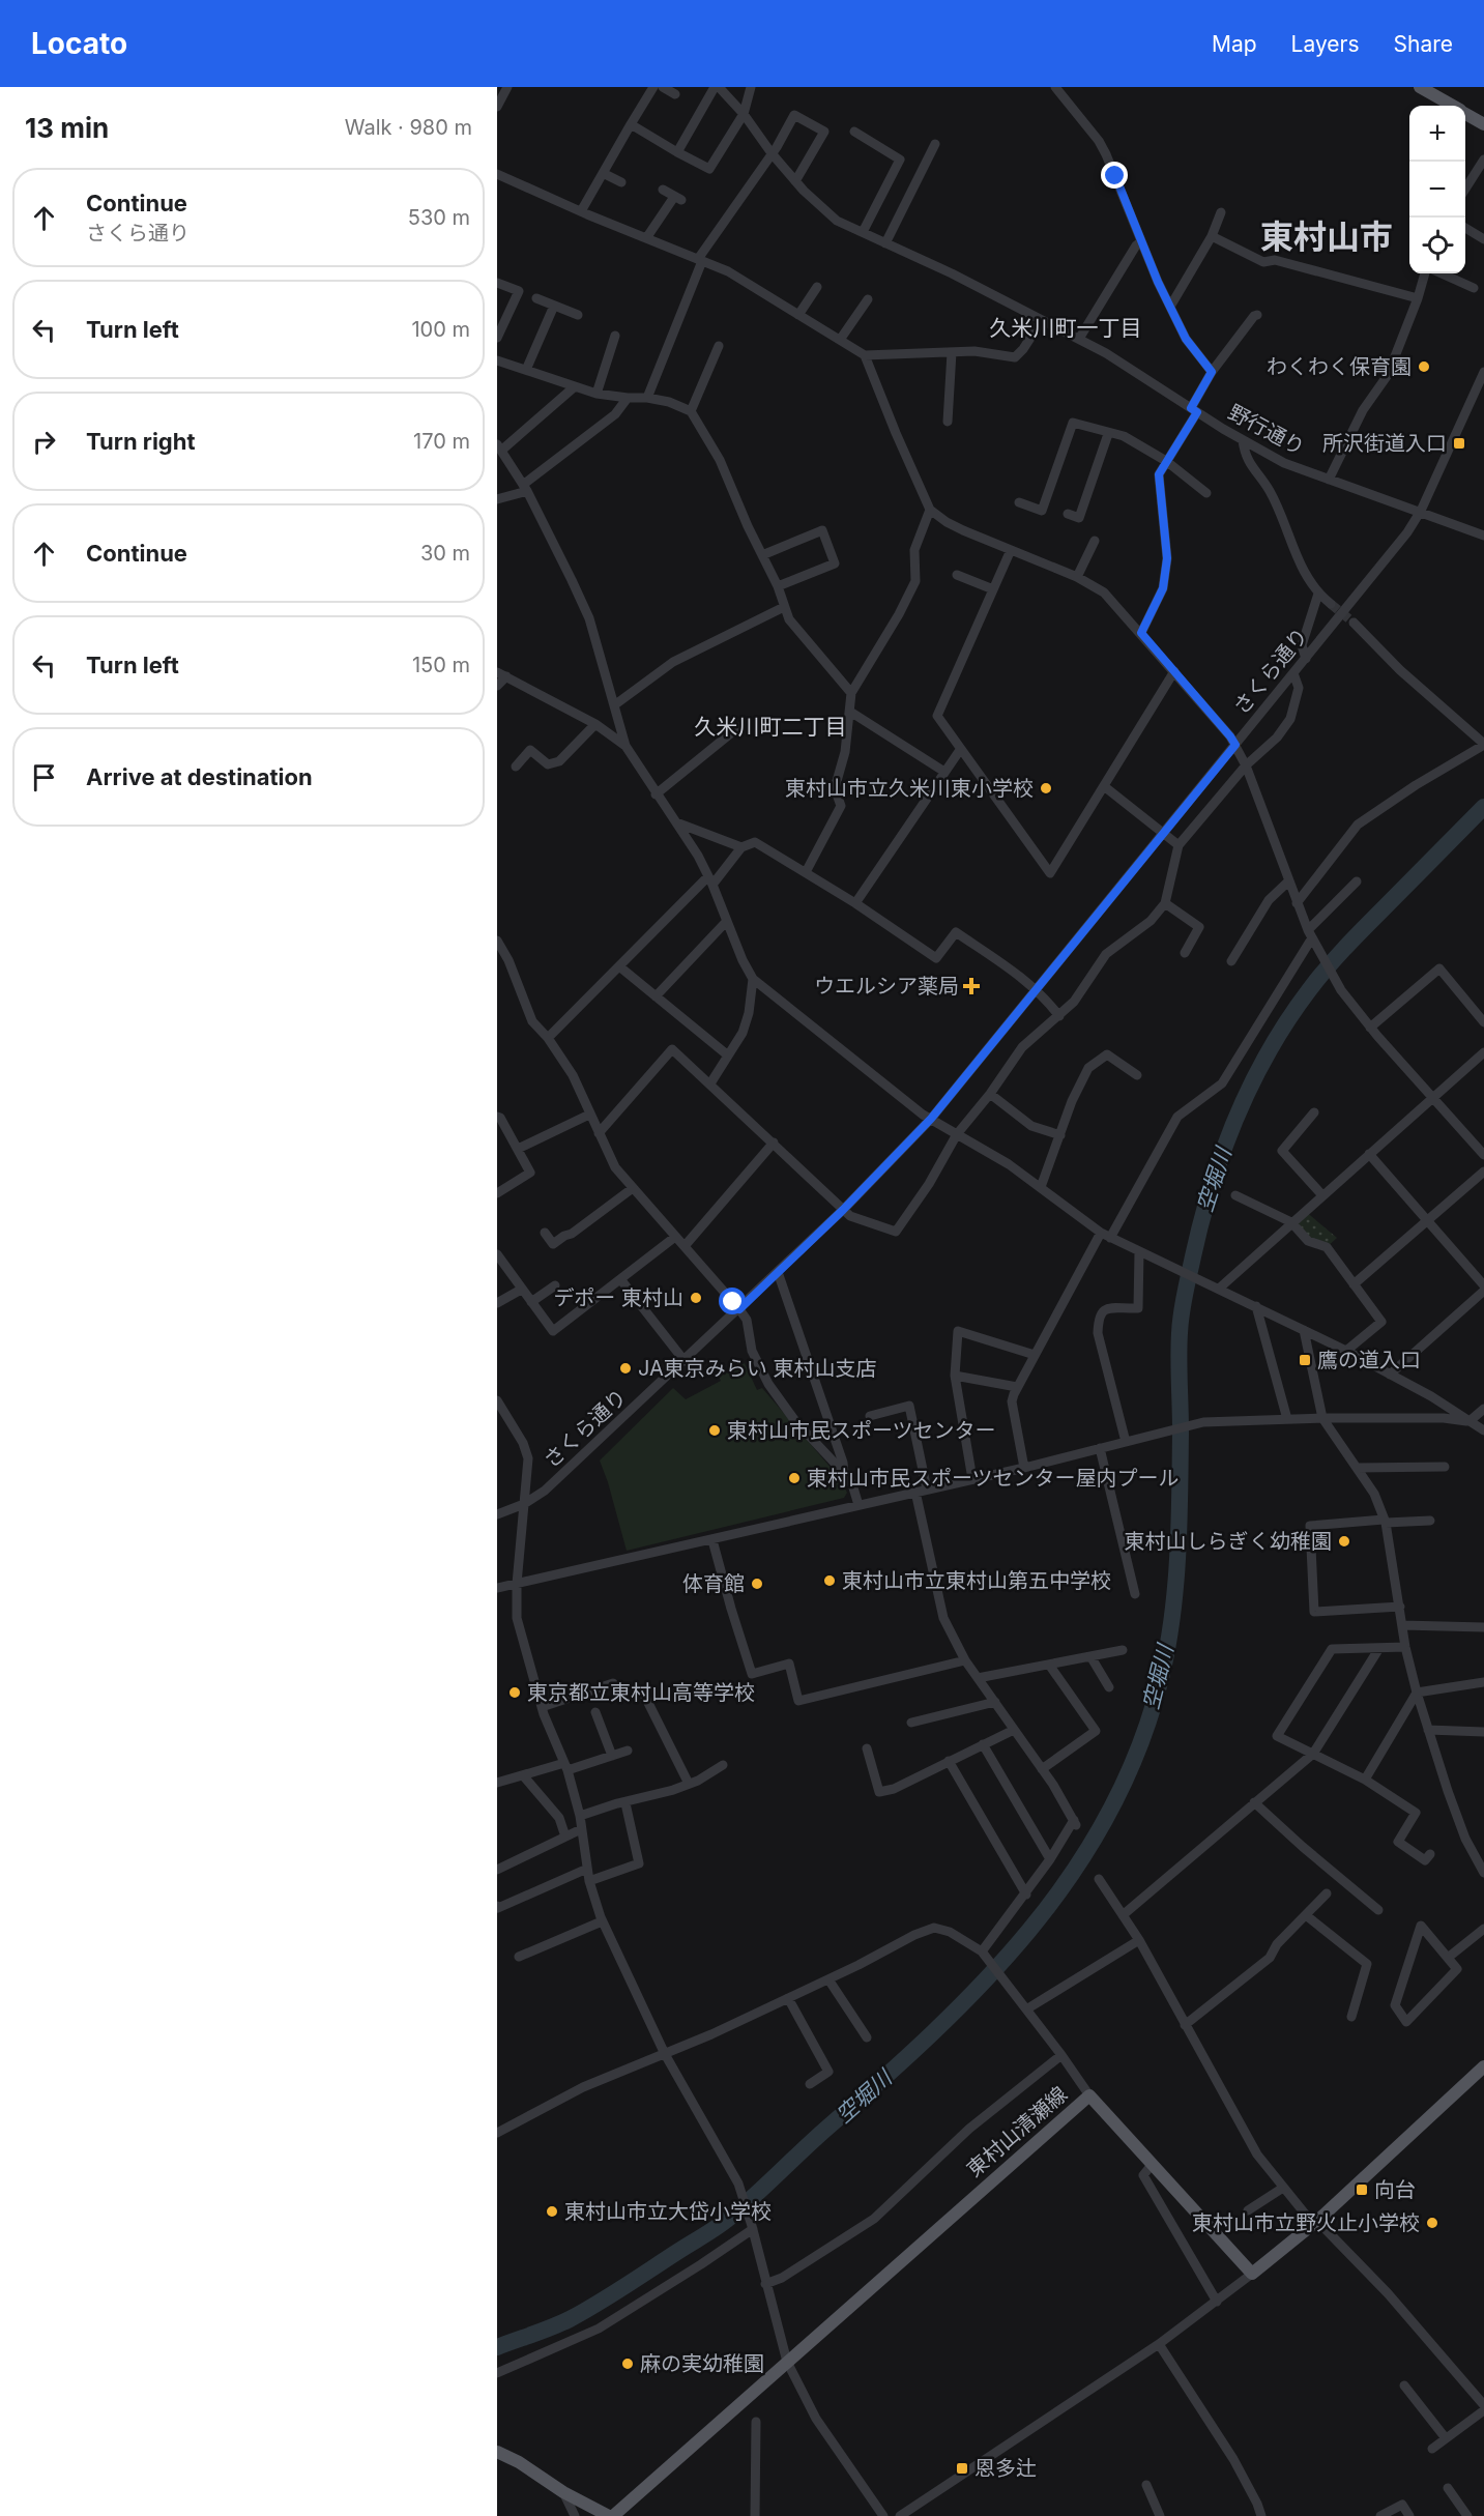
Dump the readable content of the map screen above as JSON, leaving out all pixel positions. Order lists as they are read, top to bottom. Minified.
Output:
{"streets":{"main road":["東村山清瀬線"],"street":["野行通り","さくら通り"]},"crossings":[["野行通り","さくら通り"]],"districts":["東村山市","久米川町一丁目","久米川町二丁目"],"water":["空堀川"],"places":{"other":["わくわく保育園","東村山市立久米川東小学校","デポー 東村山","JA東京みらい 東村山支店","東村山市民スポーツセンター","東村山市民スポーツセンター屋内プール","東村山しらぎく幼稚園","東村山市立東村山第五中学校","体育館","東京都立東村山高等学校","東村山市立大岱小学校","東村山市立野火止小学校","麻の実幼稚園"],"transit":["所沢街道入口","鷹の道入口","向台","恩多辻"],"health":["ウエルシア薬局"]},"page":{"header":"Locato","nav":["Map","Layers","Share"],"heading":["13 min","Walk · 980 m"],"map_buttons":["+","−"],"list":[["Continue","さくら通り","530 m"],["Turn left","100 m"],["Turn right","170 m"],["Continue","30 m"],["Turn left","150 m"],"Arrive at destination"]}}
